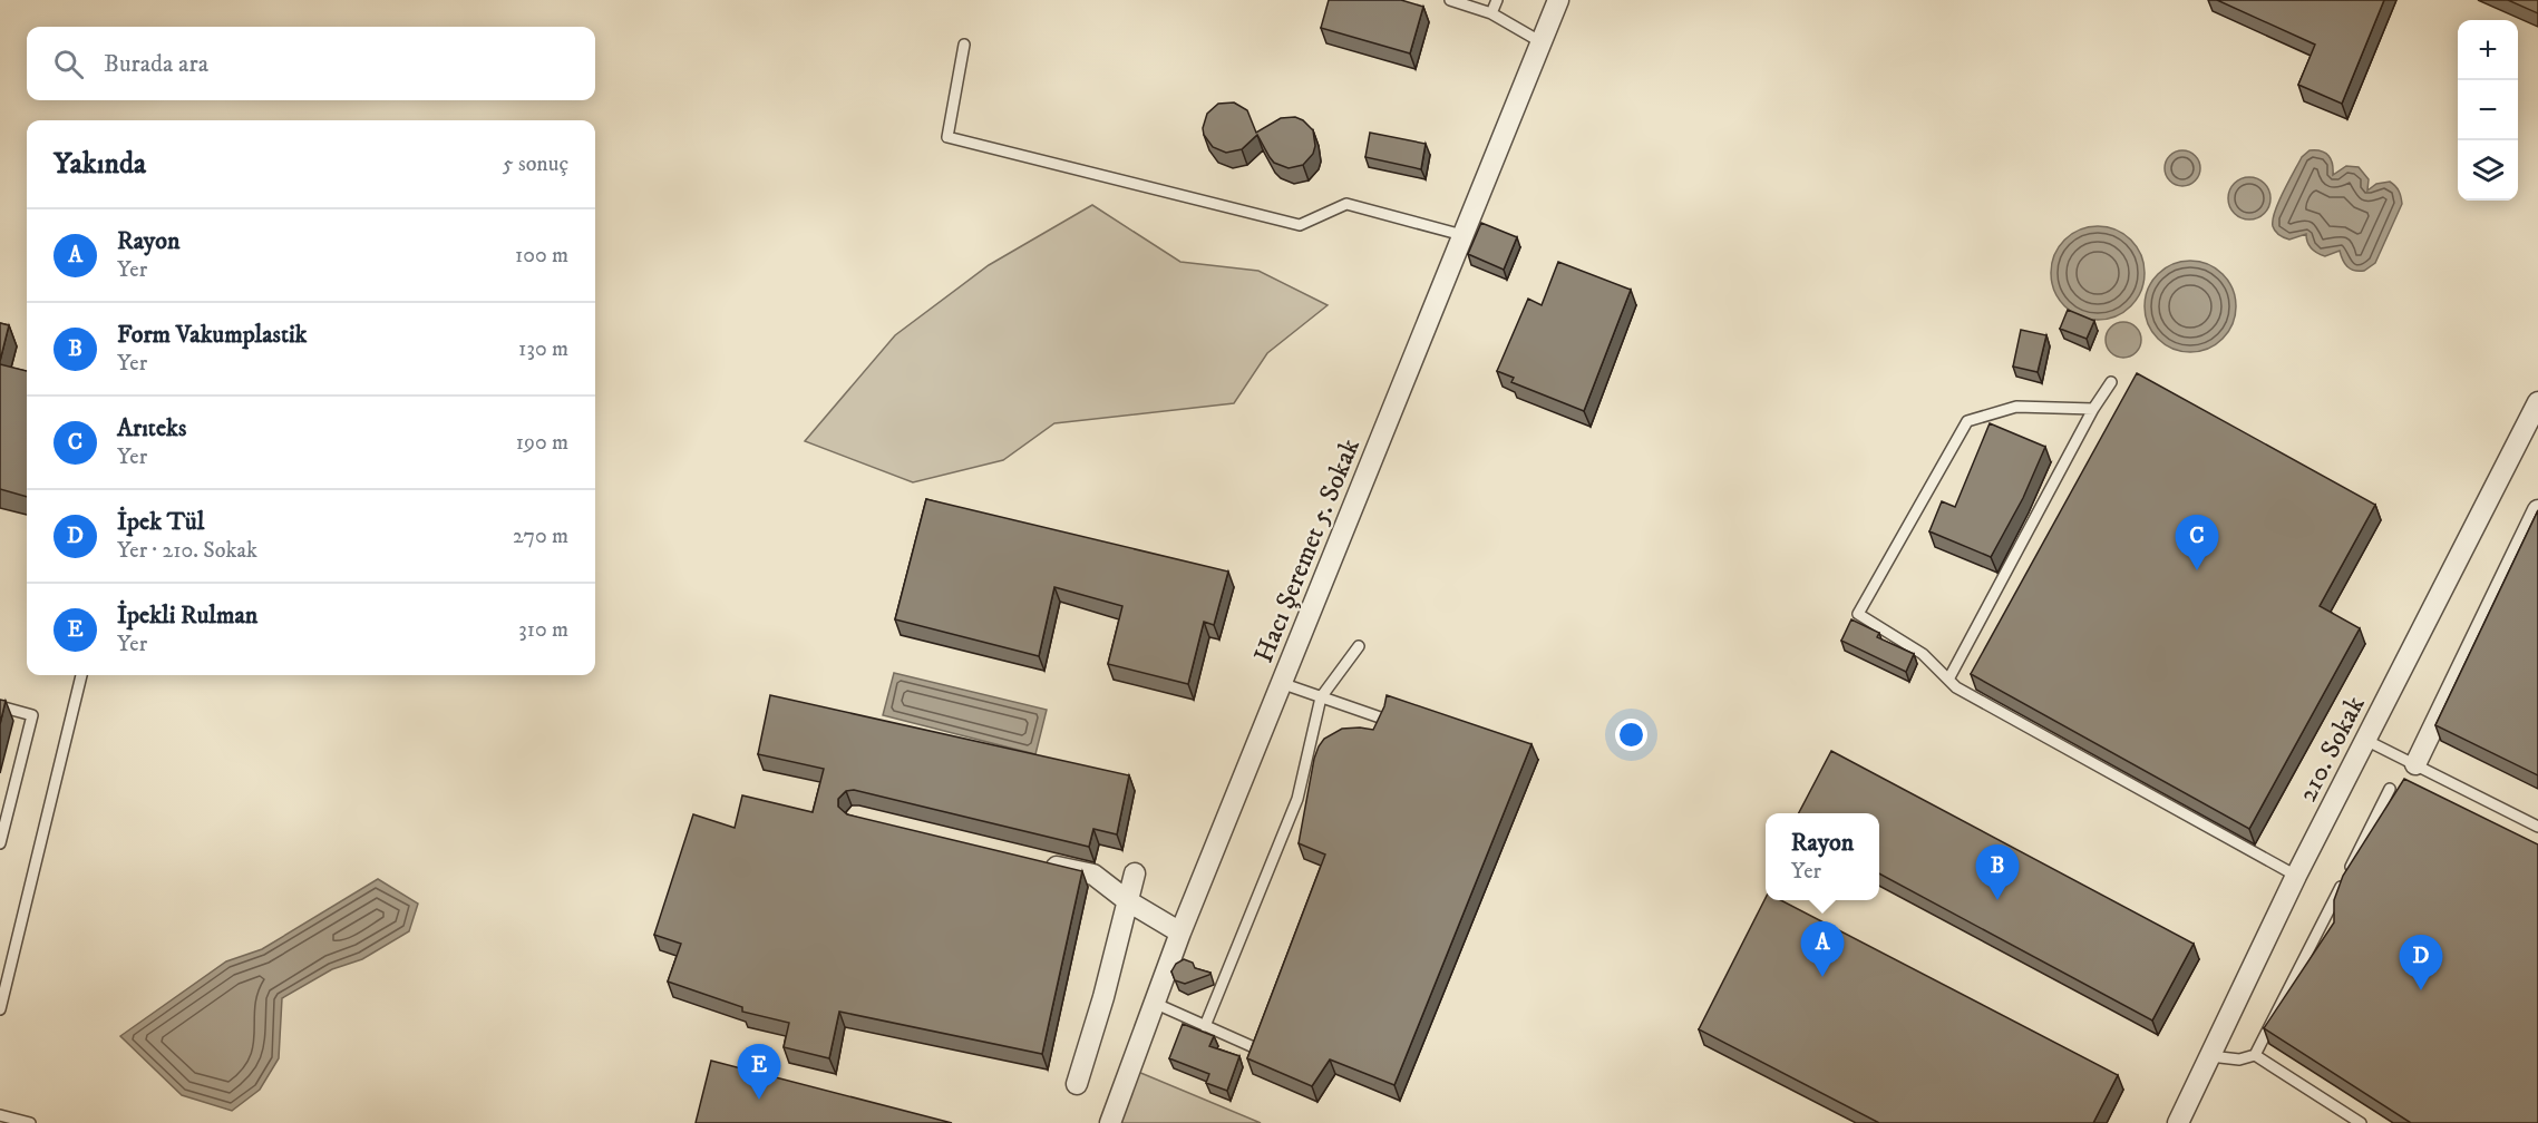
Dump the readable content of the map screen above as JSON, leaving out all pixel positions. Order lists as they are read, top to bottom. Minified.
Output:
{"streets":{"street":["Hacı Şeremet 5. Sokak","210. Sokak"]},"page":{"map_buttons":["+","−"],"search":"Burada ara","heading":["Yakında","5 sonuç"],"list":[{"mark":"A","name":"Rayon","note":"Yer","value":"100 m"},{"mark":"B","name":"Form Vakumplastik","note":"Yer","value":"130 m"},{"mark":"C","name":"Arıteks","note":"Yer","value":"190 m"},{"mark":"D","name":"İpek Tül","note":"Yer · 210. Sokak","value":"270 m"},{"mark":"E","name":"İpekli Rulman","note":"Yer","value":"310 m"}],"pins":["C","B","A","D","E"],"popup":["Rayon","Yer"]}}
